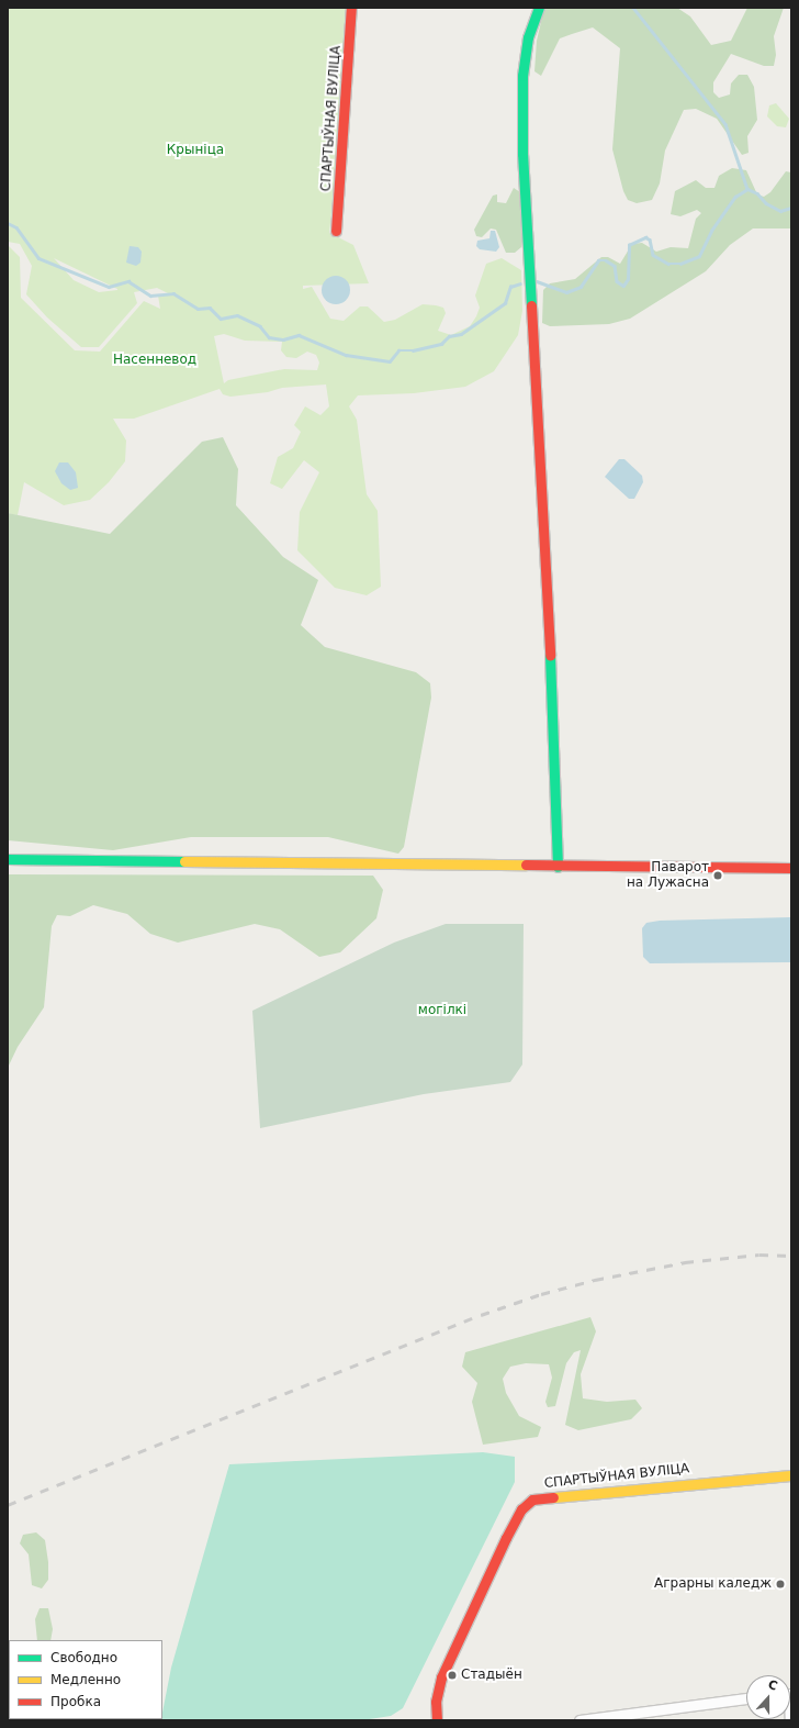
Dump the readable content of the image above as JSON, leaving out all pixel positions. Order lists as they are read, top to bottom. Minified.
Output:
{"streets":{"street":["СПАРТЫЎНАЯ ВУЛІЦА"]},"parks":["Крыніца","Насенневод","могілкі"],"places":["Паварот на Лужасна","Аграрны каледж","Стадыён"],"legend":["Свободно","Медленно","Пробка"],"north":"top"}
